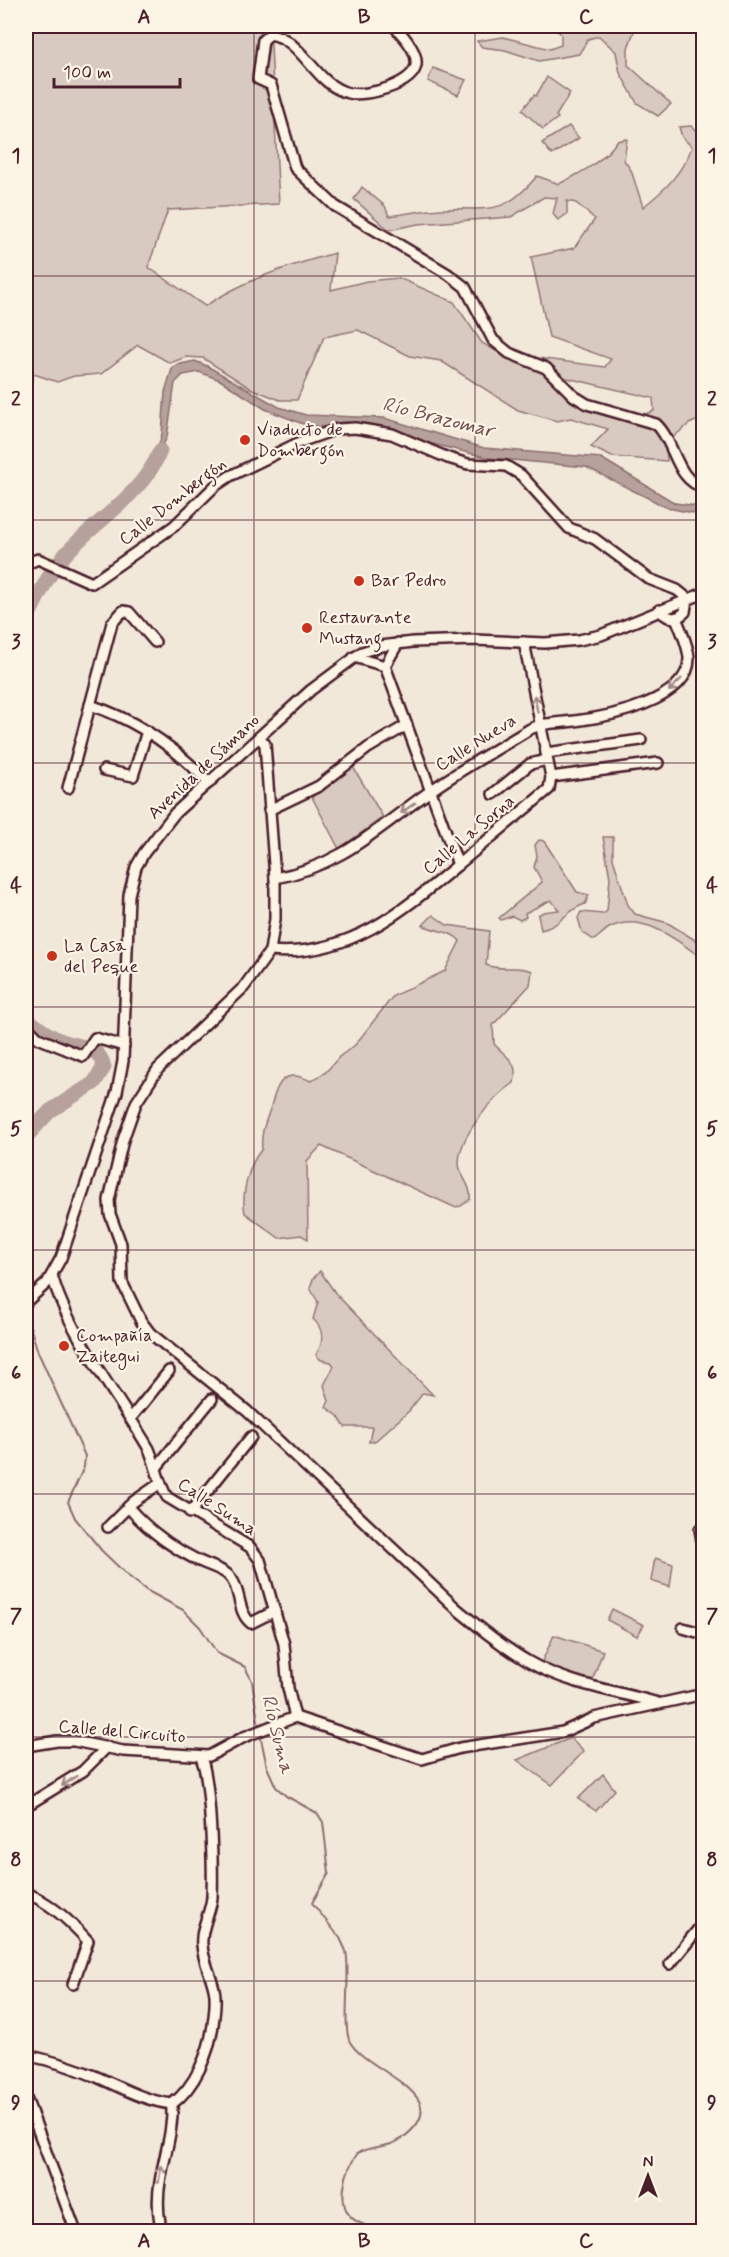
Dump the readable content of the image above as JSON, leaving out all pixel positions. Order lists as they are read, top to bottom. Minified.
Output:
{"streets":{"street":["Calle Dombergón","Calle Nueva","Avenida de Sámano","Calle La Sorna","Calle Suma","Calle del Circuito"]},"crossings":[["Calle Dombergón","Avenida de Sámano"],["Avenida de Sámano","Calle Suma"]],"water":["Río Brazomar","Río Suma"],"places":["Viaducto de Dombergón","Bar Pedro","Restaurante Mustang","La Casa del Peque","Compañía Zaitegui"],"scale_bar":"100 m","north":"top","grid":{"columns":["A","B","C"],"rows":["1","2","3","4","5","6","7","8","9"]}}
